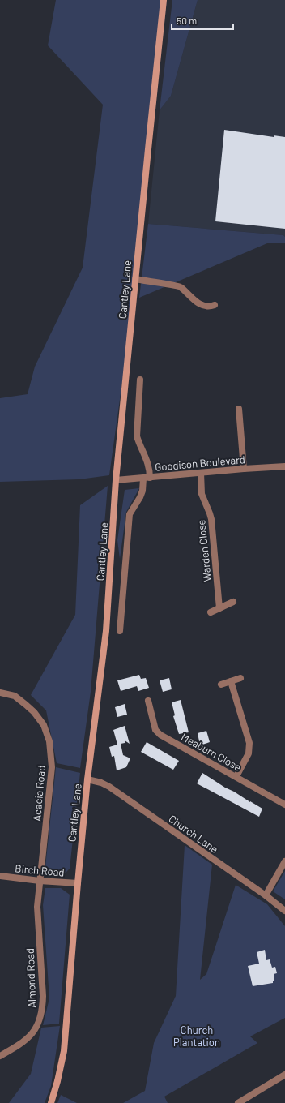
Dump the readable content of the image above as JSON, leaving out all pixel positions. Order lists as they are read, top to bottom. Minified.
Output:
{"streets":{"main road":["Cantley Lane"],"street":["Goodison Boulevard","Warden Close","Meaburn Close","Acacia Road","Church Lane","Birch Road","Almond Road"]},"crossings":[["Cantley Lane","Goodison Boulevard"],["Cantley Lane","Church Lane"],["Cantley Lane","Birch Road"],["Goodison Boulevard","Warden Close"],["Acacia Road","Birch Road"],["Acacia Road","Almond Road"],["Birch Road","Almond Road"]],"parks":["Church Plantation"],"scale_bar":"50 m"}
